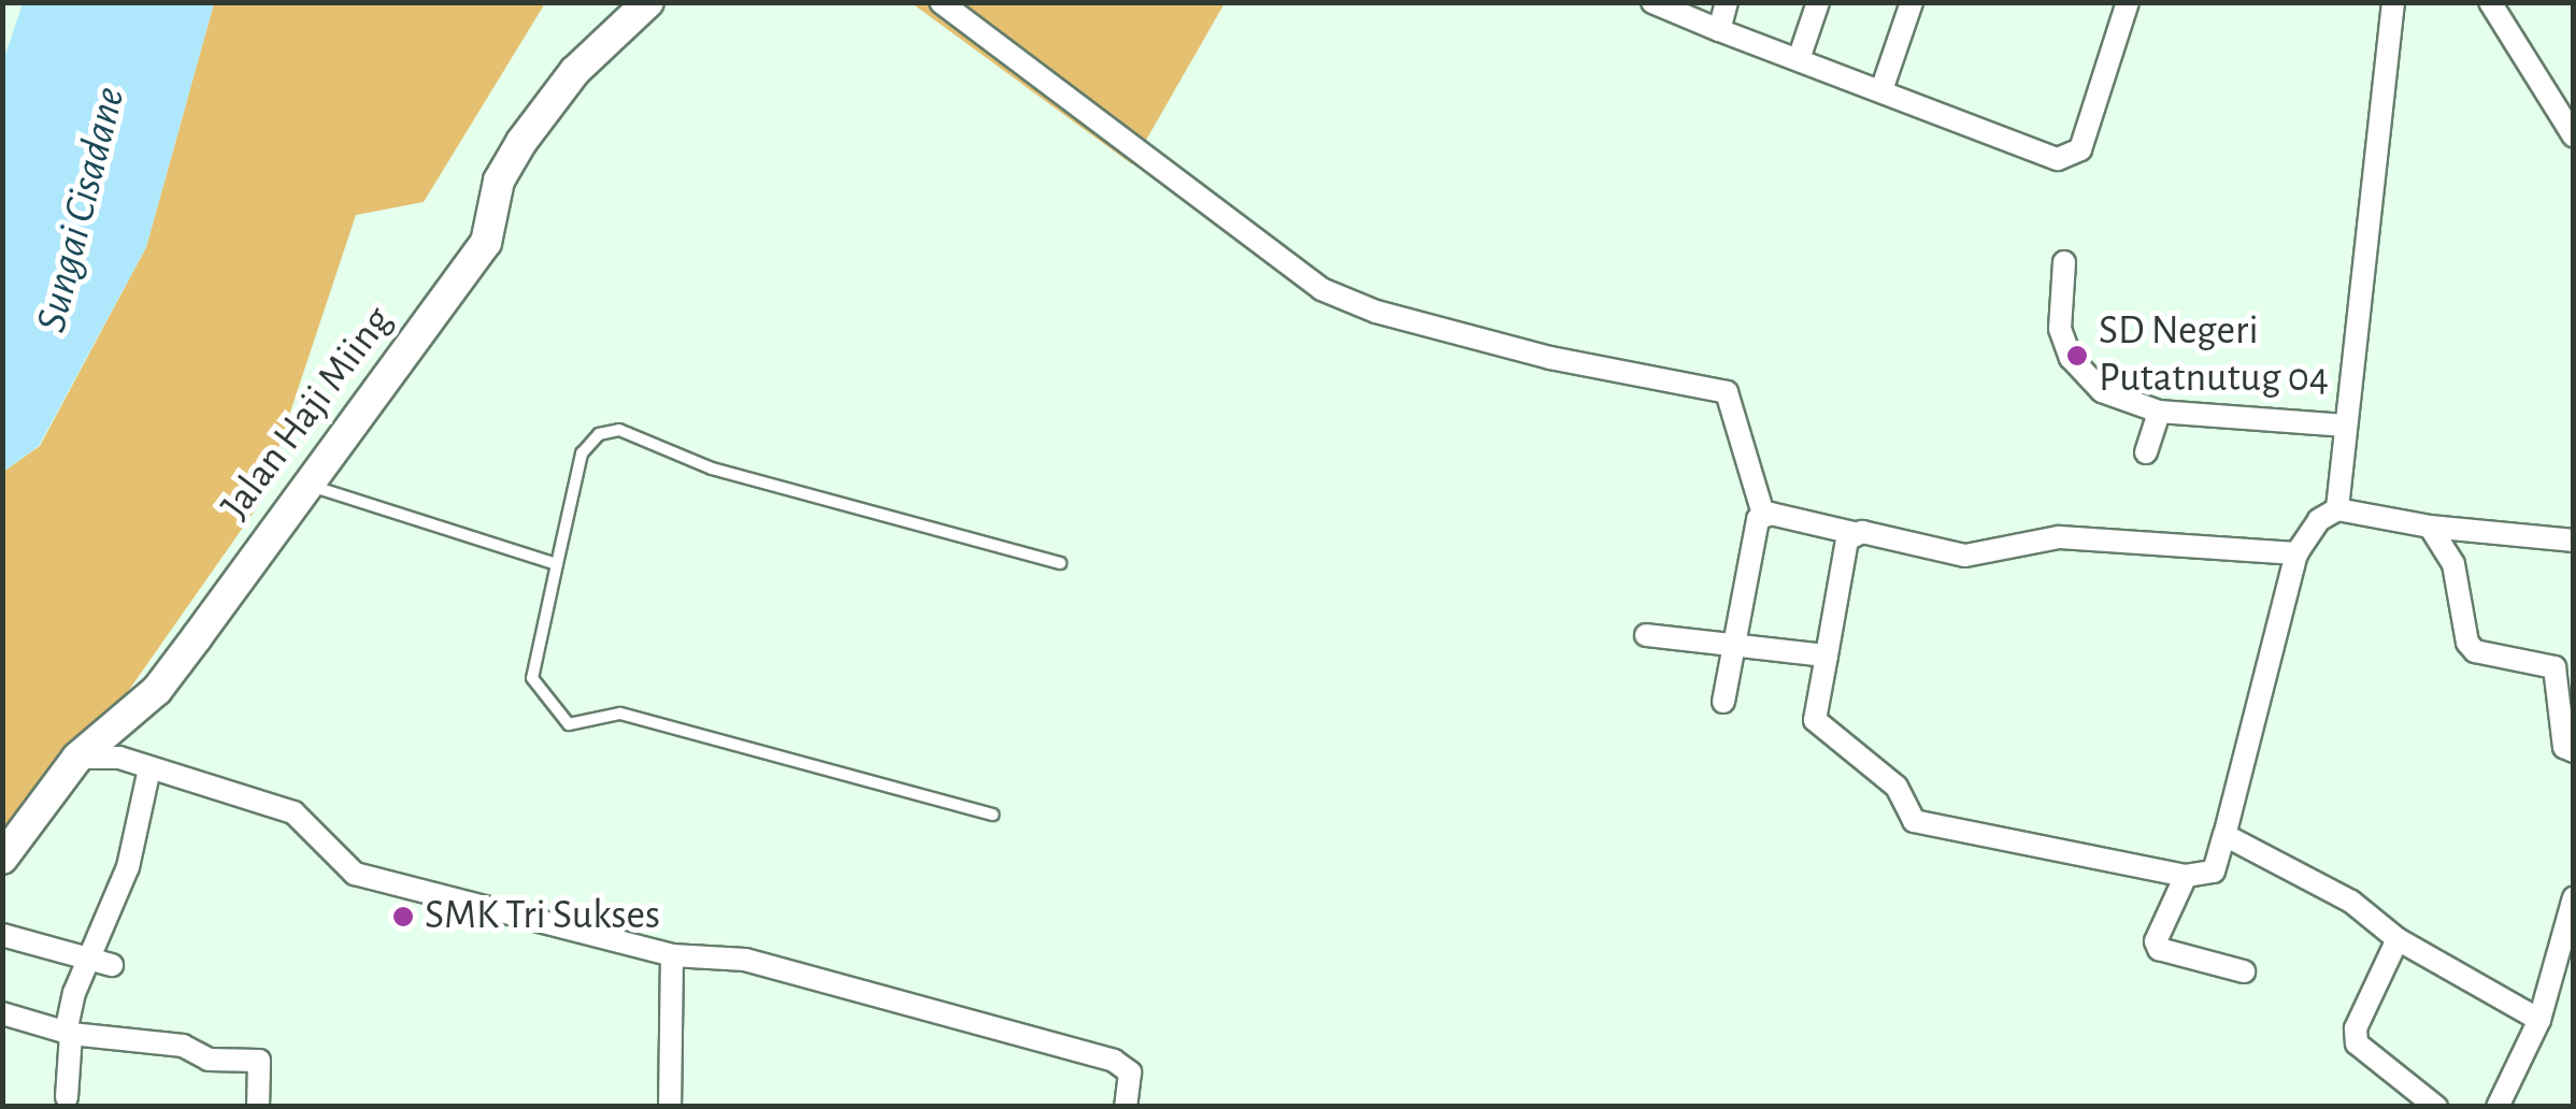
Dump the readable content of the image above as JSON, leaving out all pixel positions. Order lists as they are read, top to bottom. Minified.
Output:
{"streets":{"main road":["Jalan Haji Miing"]},"water":["Sungai Cisadane"],"places":["SD Negeri Putatnutug 04","SMK Tri Sukses"]}
